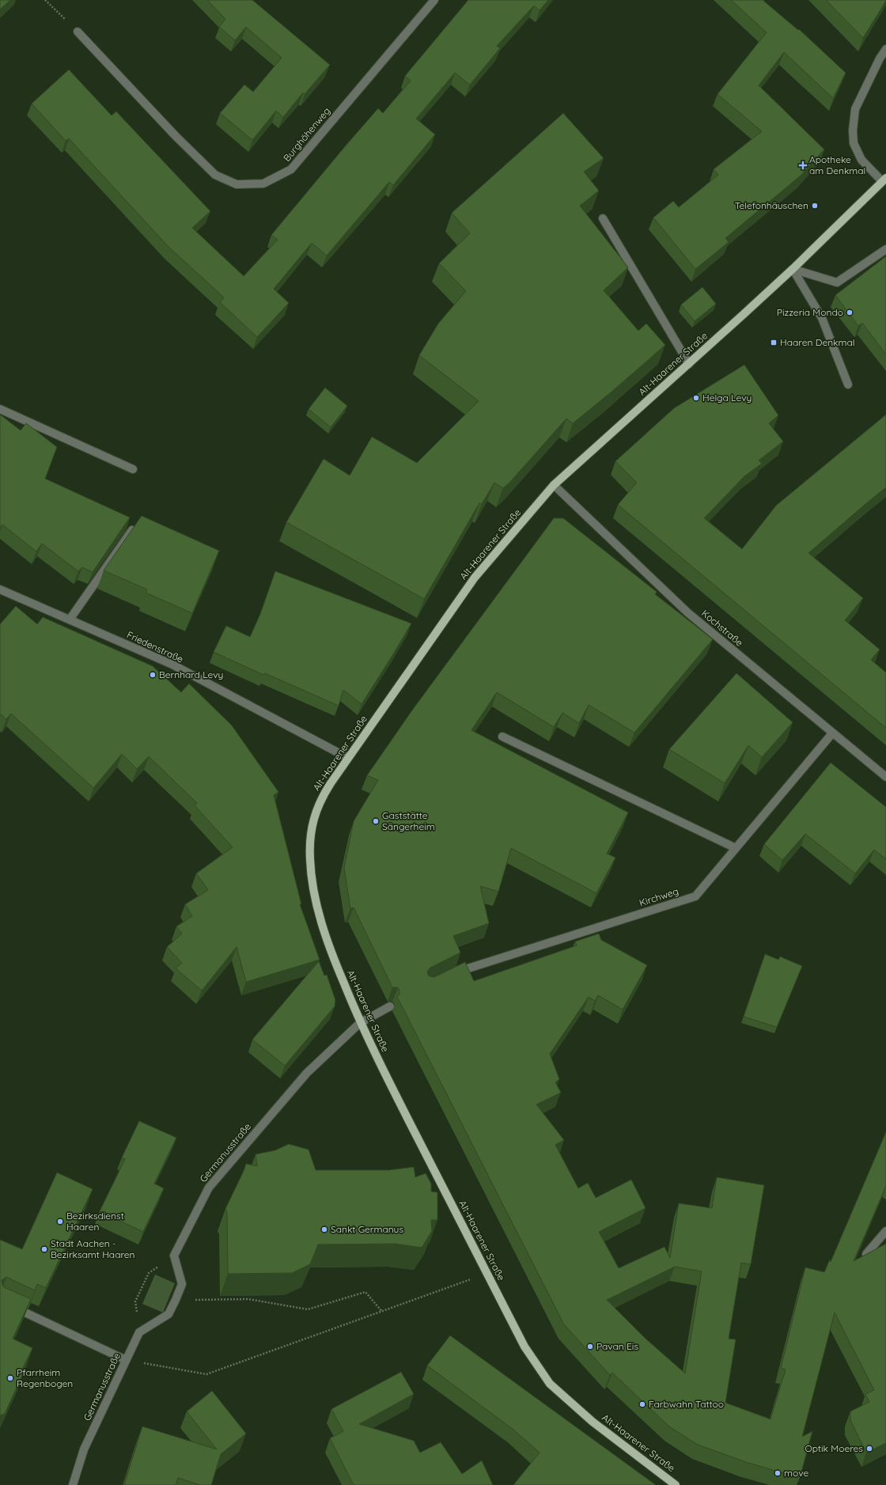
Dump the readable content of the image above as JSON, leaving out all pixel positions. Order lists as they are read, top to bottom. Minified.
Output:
{"streets":{"main road":["Alt-Haarener Straße"],"street":["Burghöhenweg","Kochstraße","Friedenstraße","Kirchweg","Germanusstraße"]},"crossings":[["Alt-Haarener Straße","Kochstraße"],["Alt-Haarener Straße","Friedenstraße"],["Alt-Haarener Straße","Germanusstraße"],["Kochstraße","Kirchweg"]],"places":{"health":["Apotheke am Denkmal"],"other":["Telefonhäuschen","Pizzeria Mondo","Helga Levy","Bernhard Levy","Gaststätte Sängerheim","Bezirksdienst Haaren","Sankt Germanus","Stadt Aachen - Bezirksamt Haaren","Pavan Eis","Pfarrheim Regenbogen","Farbwahn Tattoo","Optik Moeres","move"],"transit":["Haaren Denkmal"]}}
